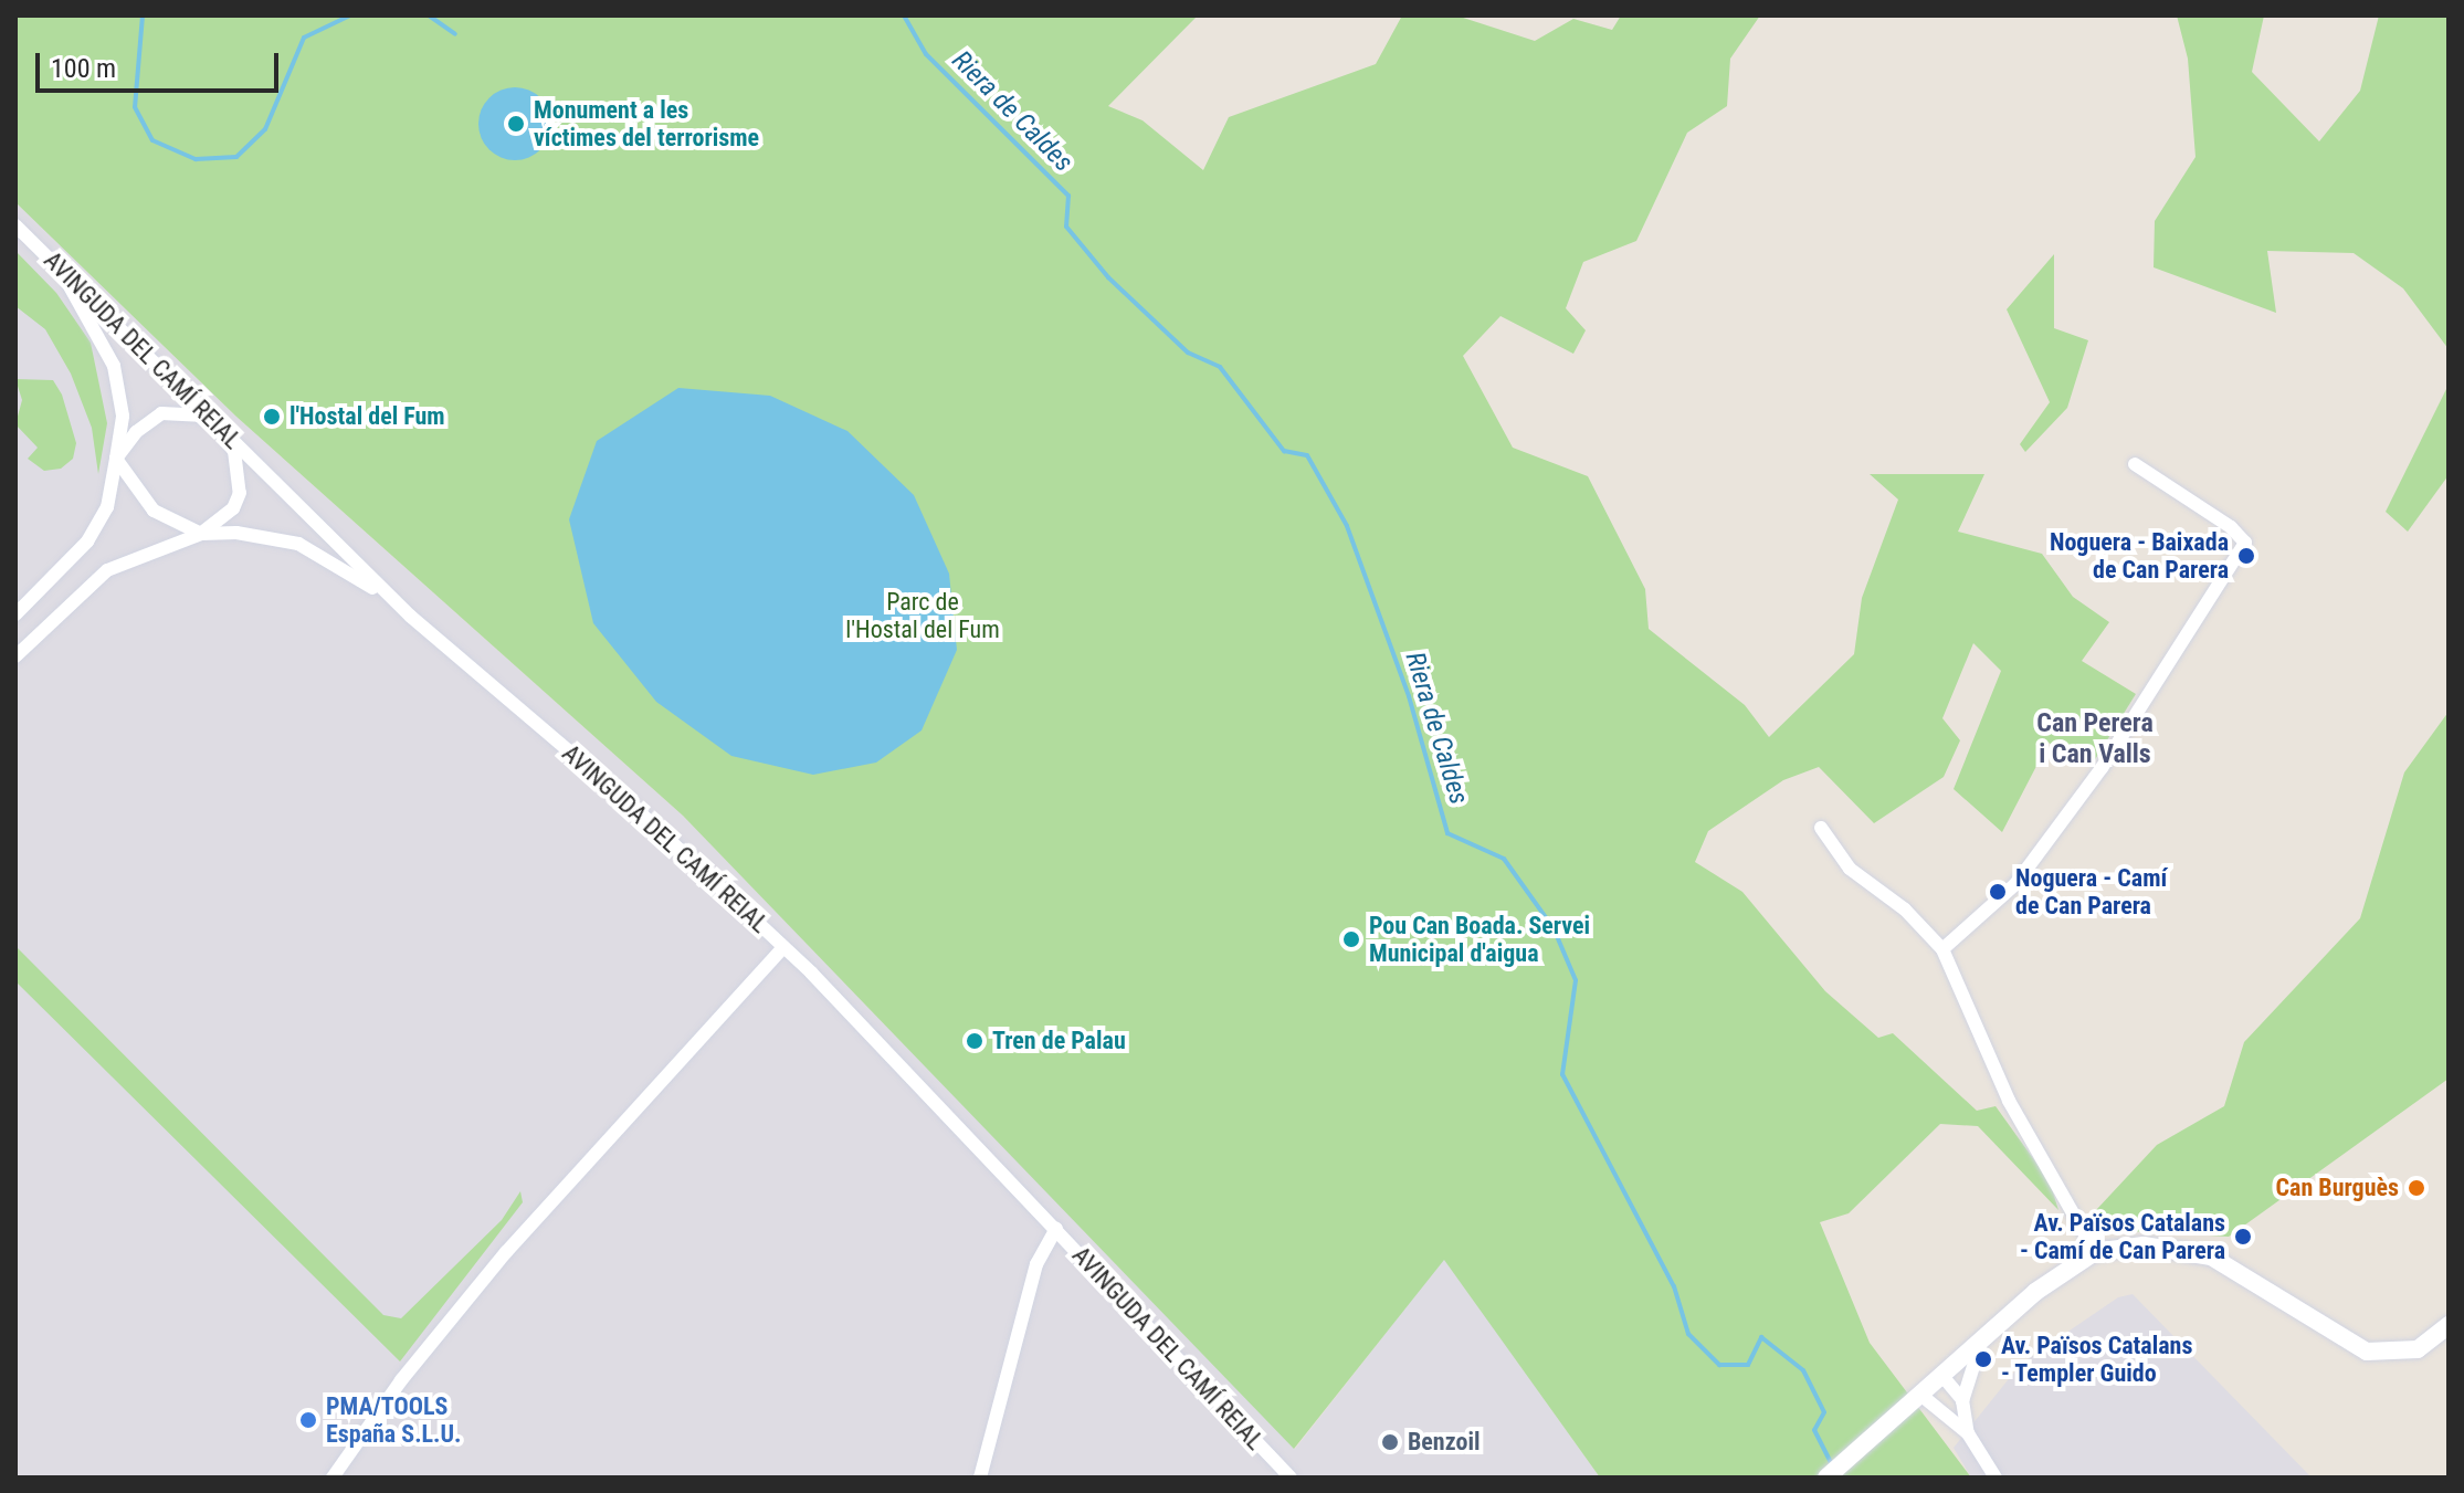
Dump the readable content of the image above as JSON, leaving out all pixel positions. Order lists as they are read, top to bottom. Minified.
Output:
{"streets":{"street":["AVINGUDA DEL CAMÍ REIAL"]},"districts":["Can Perera i Can Valls"],"water":["Riera de Caldes"],"parks":["Parc de l'Hostal del Fum"],"places":["Monument a les víctimes del terrorisme","l'Hostal del Fum","Noguera - Baixada de Can Parera","Noguera - Camí de Can Parera","Pou Can Boada. Servei Municipal d'aigua","Tren de Palau","Can Burguès","Av. Països Catalans - Camí de Can Parera","Av. Països Catalans - Templer Guido","PMA/TOOLS España S.L.U.","Benzoil"],"scale_bar":"100 m"}
